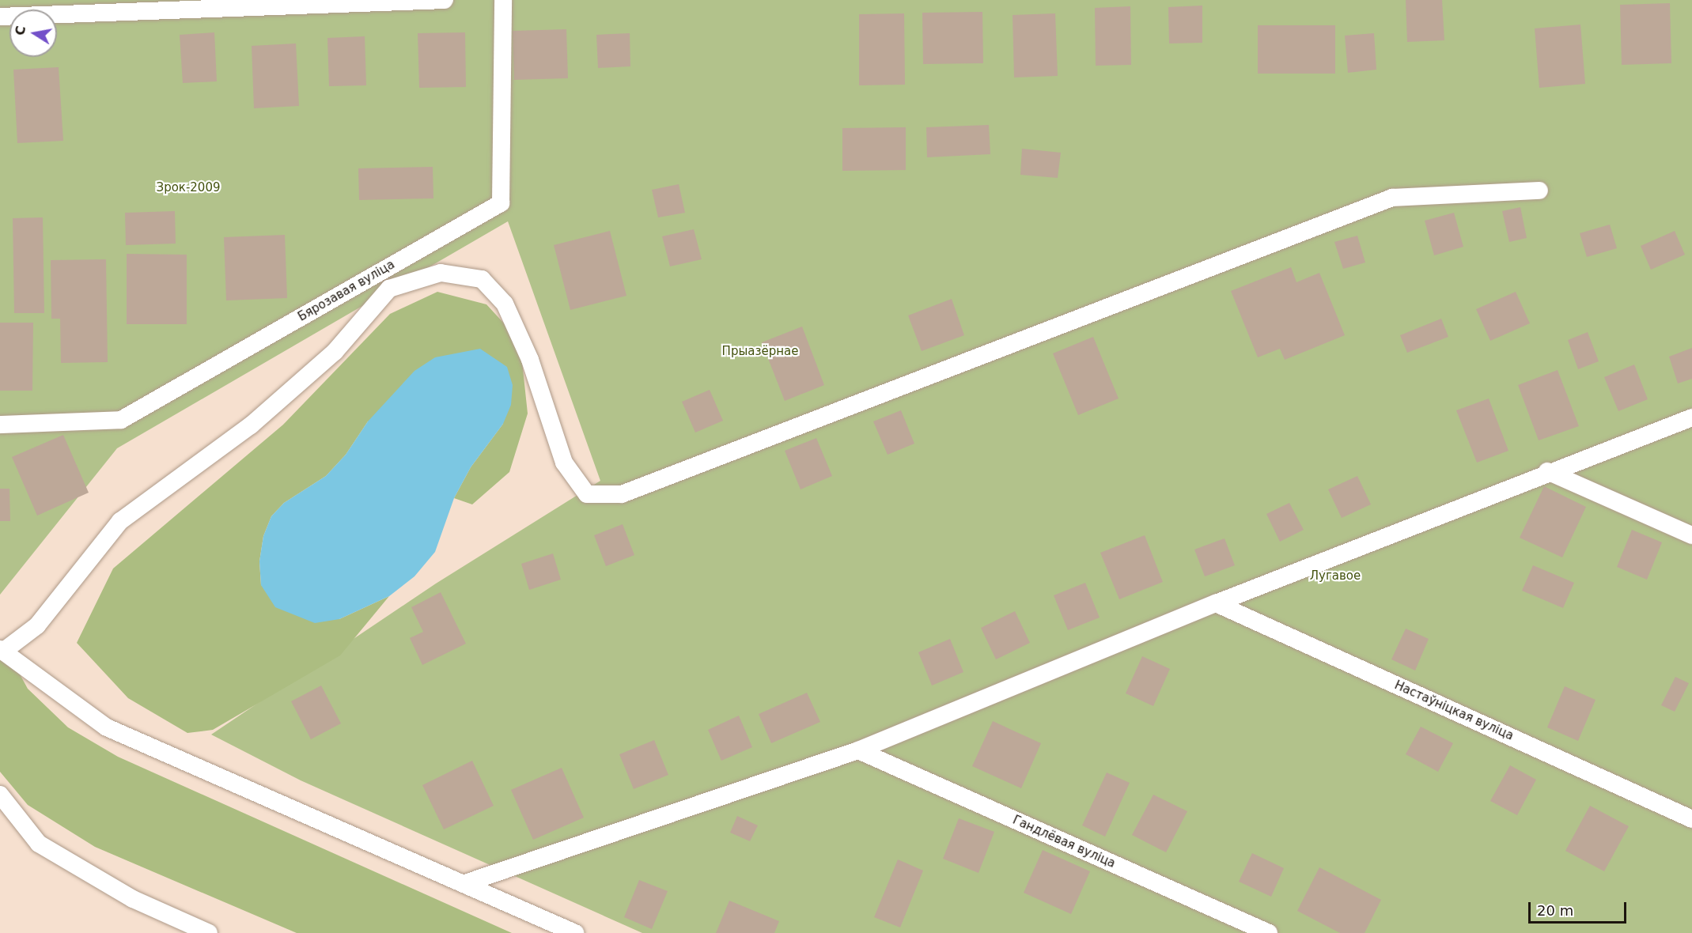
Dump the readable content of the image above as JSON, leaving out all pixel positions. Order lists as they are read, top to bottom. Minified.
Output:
{"streets":{"lane":["Бярозавая вуліца","Настаўніцкая вуліца","Гандлёвая вуліца"]},"parks":["Зрок-2009","Прыазёрнае","Лугавое"],"scale_bar":"20 m","north":"left"}
